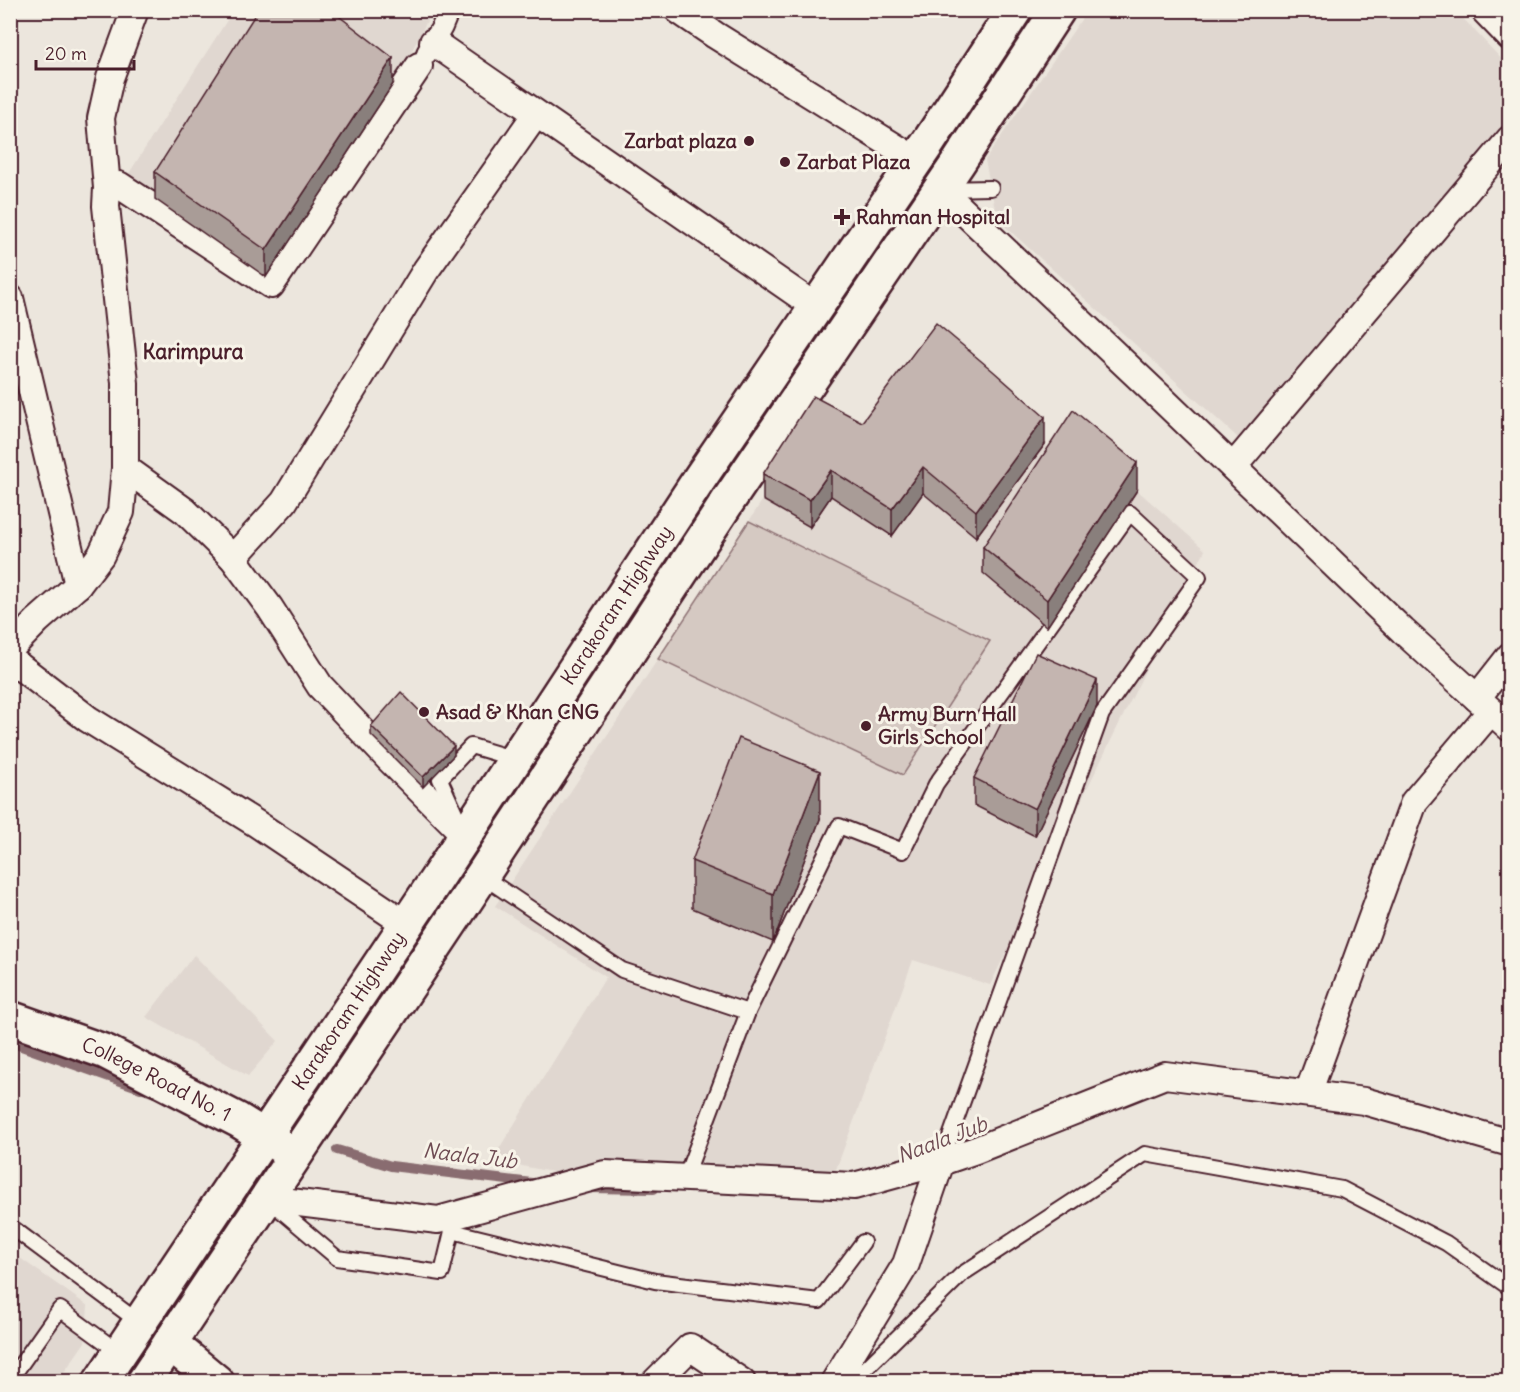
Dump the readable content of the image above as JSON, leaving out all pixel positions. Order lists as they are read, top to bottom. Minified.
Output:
{"streets":{"main road":["Karakoram Highway","College Road No. 1"]},"crossings":[["Karakoram Highway","College Road No. 1"]],"districts":["Karimpura"],"water":["Naala Jub"],"places":{"other":["Zarbat plaza","Zarbat Plaza","Asad & Khan CNG","Army Burn Hall Girls School"],"health":["Rahman Hospital"]},"scale_bar":"20 m"}
